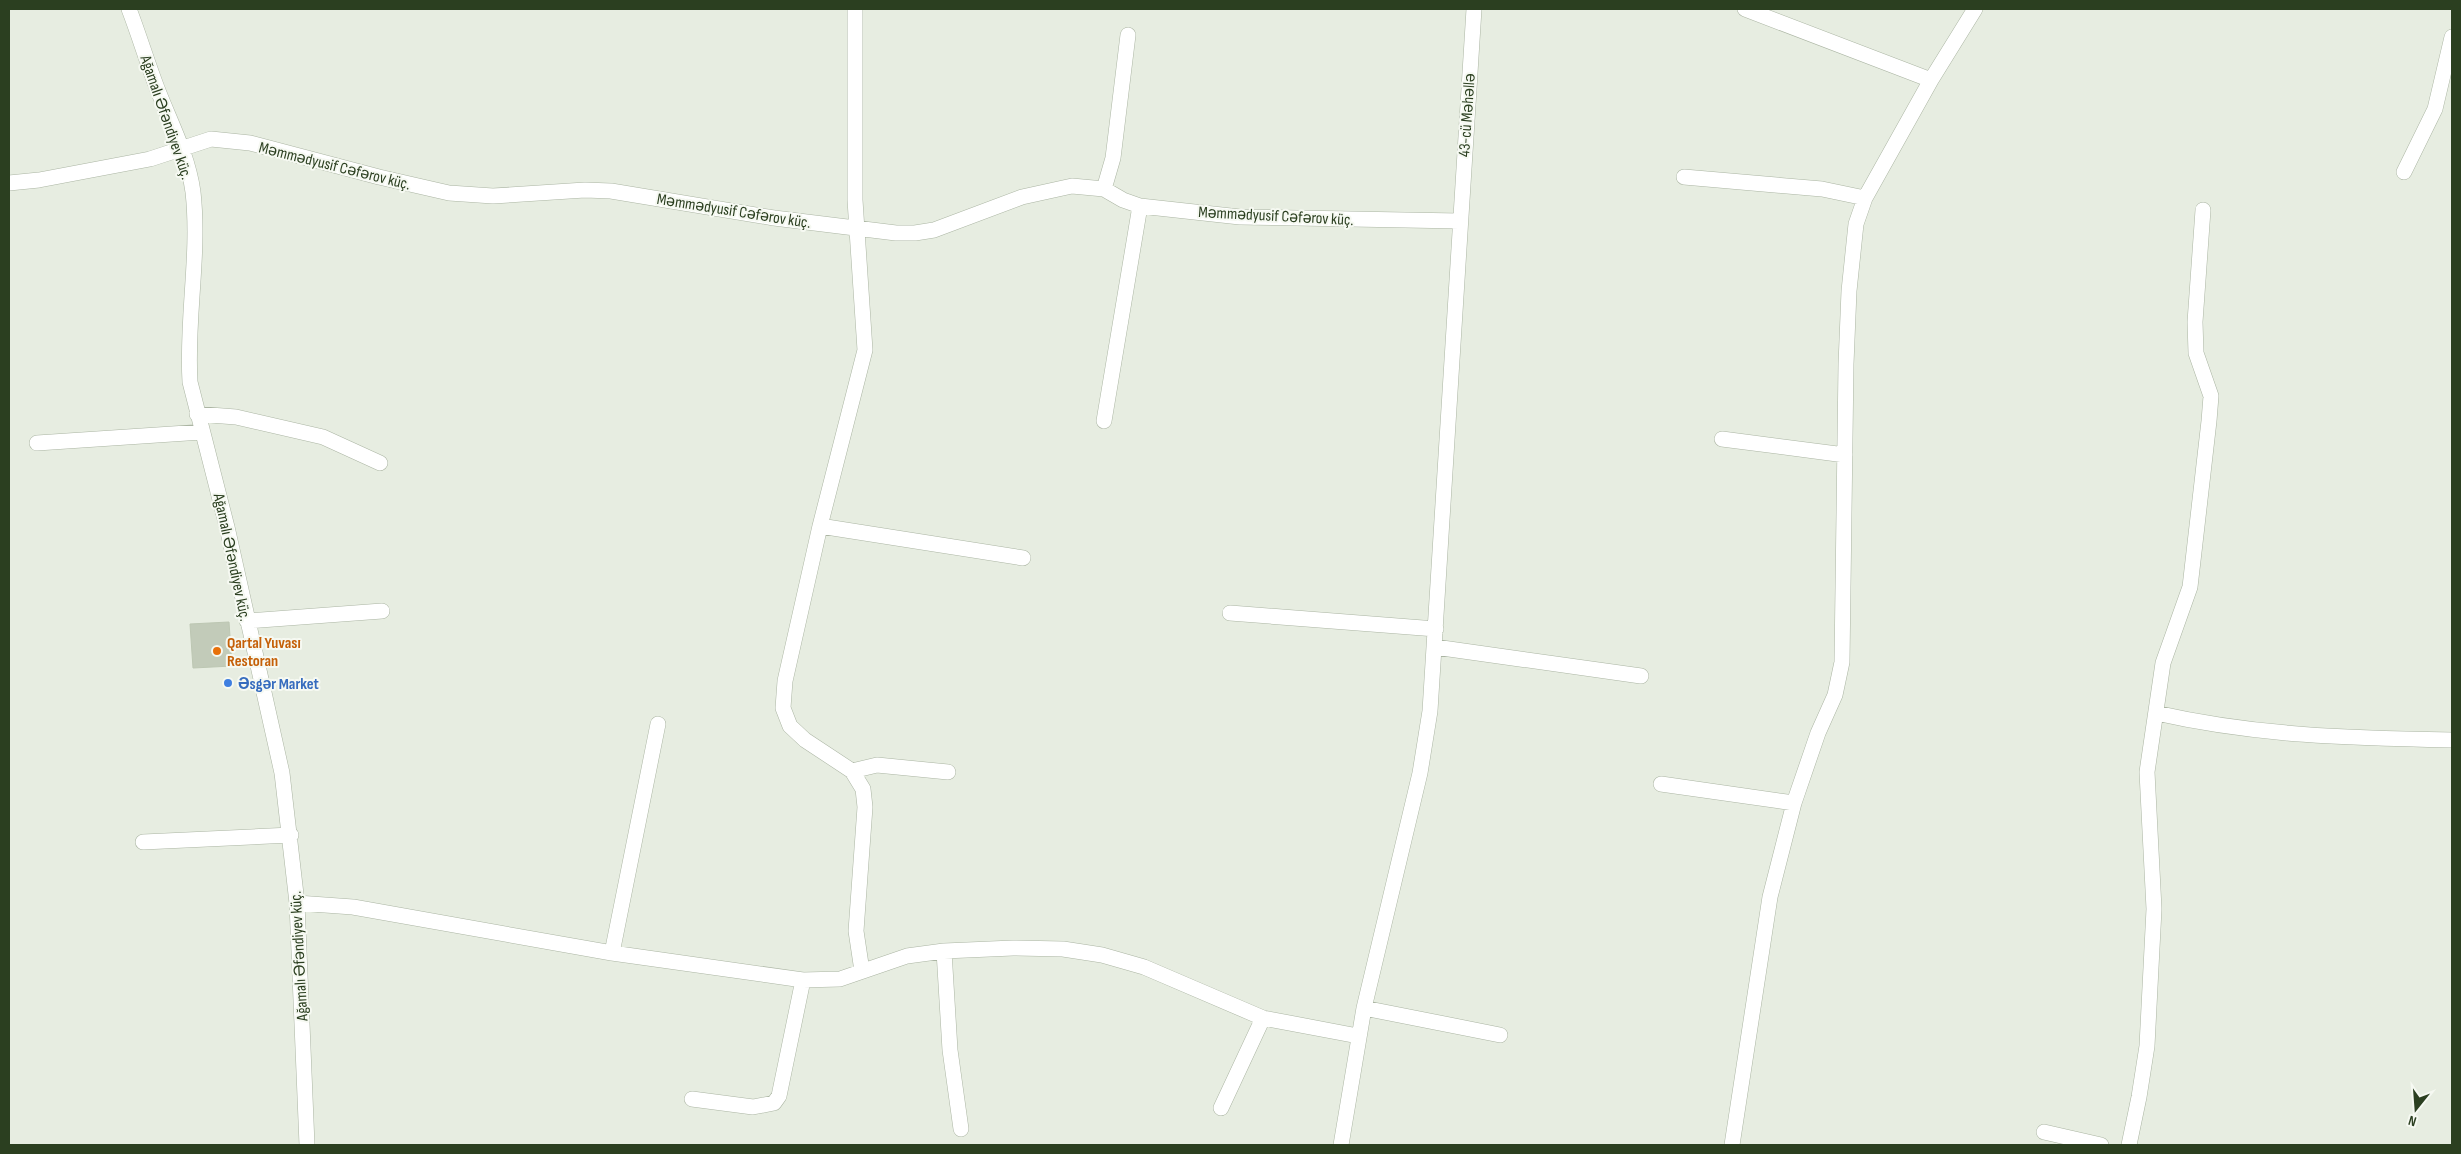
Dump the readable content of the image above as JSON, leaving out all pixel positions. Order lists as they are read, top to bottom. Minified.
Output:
{"streets":{"street":["43-cü Məhəllə","Ağamalı Əfəndiyev küç.","Məmmədyusif Cəfərov küç."]},"crossings":[["43-cü Məhəllə","Məmmədyusif Cəfərov küç."],["Ağamalı Əfəndiyev küç.","Məmmədyusif Cəfərov küç."]],"places":["Qartal Yuvası Restoran","Əsgər Market"],"north":"bottom"}
